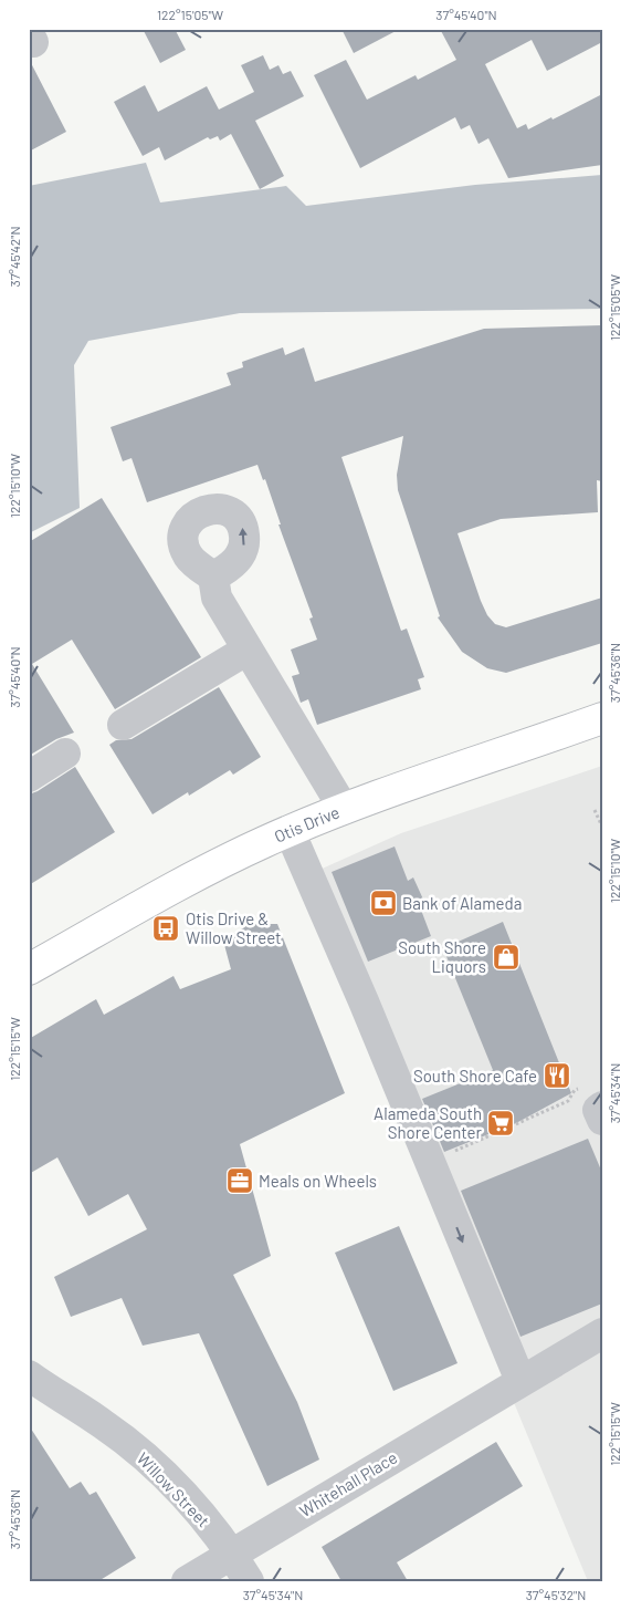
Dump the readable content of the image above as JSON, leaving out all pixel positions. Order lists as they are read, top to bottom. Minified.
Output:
{"streets":{"main road":["Otis Drive"],"street":["Whitehall Place","Willow Street"]},"crossings":[["Whitehall Place","Willow Street"]],"places":{"bank":["Bank of Alameda"],"bus stop":["Otis Drive & Willow Street"],"shop":["South Shore Liquors"],"restaurant":["South Shore Cafe"],"supermarket":["Alameda South Shore Center"],"office":["Meals on Wheels"]},"coordinates":["122°15'05\"W","37°45'40\"N","37°45'42\"N","122°15'10\"W","37°45'36\"N","122°15'15\"W","37°45'34\"N","37°45'32\"N"]}
